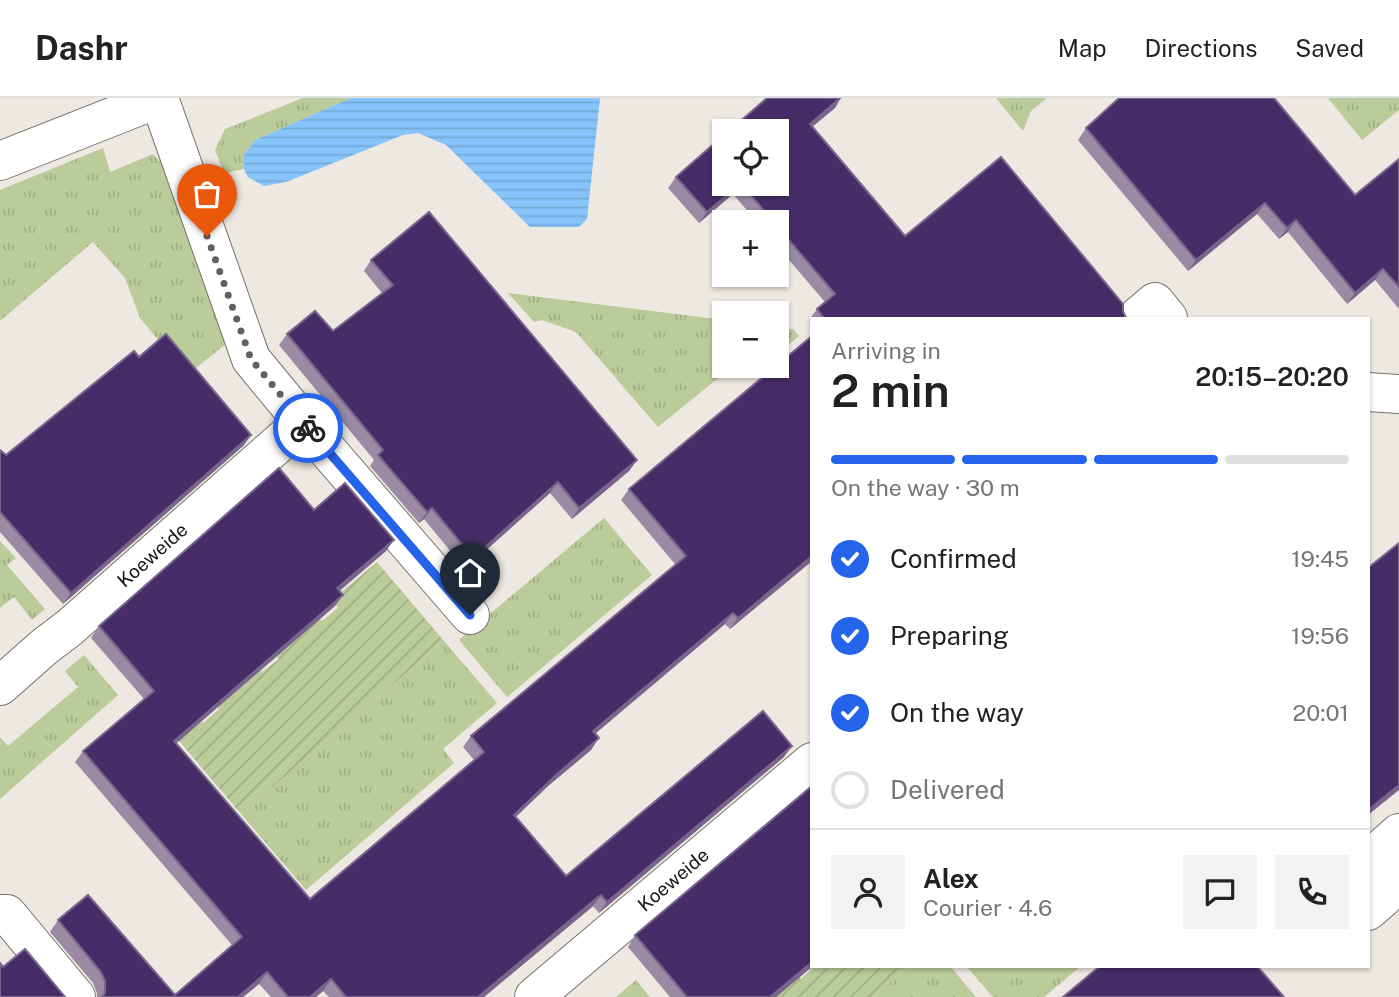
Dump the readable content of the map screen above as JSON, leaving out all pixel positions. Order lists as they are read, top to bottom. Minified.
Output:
{"streets":{"street":["Koeweide"]},"page":{"header":"Dashr","nav":["Map","Directions","Saved"],"map_buttons":["+","−"],"heading":["2 min","Arriving in","20:15–20:20"],"panel":["Alex","Courier · 4.6"],"bar":"On the way · 30 m","list":[["Confirmed","19:45"],["Preparing","19:56"],["On the way","20:01"],"Delivered"]}}
